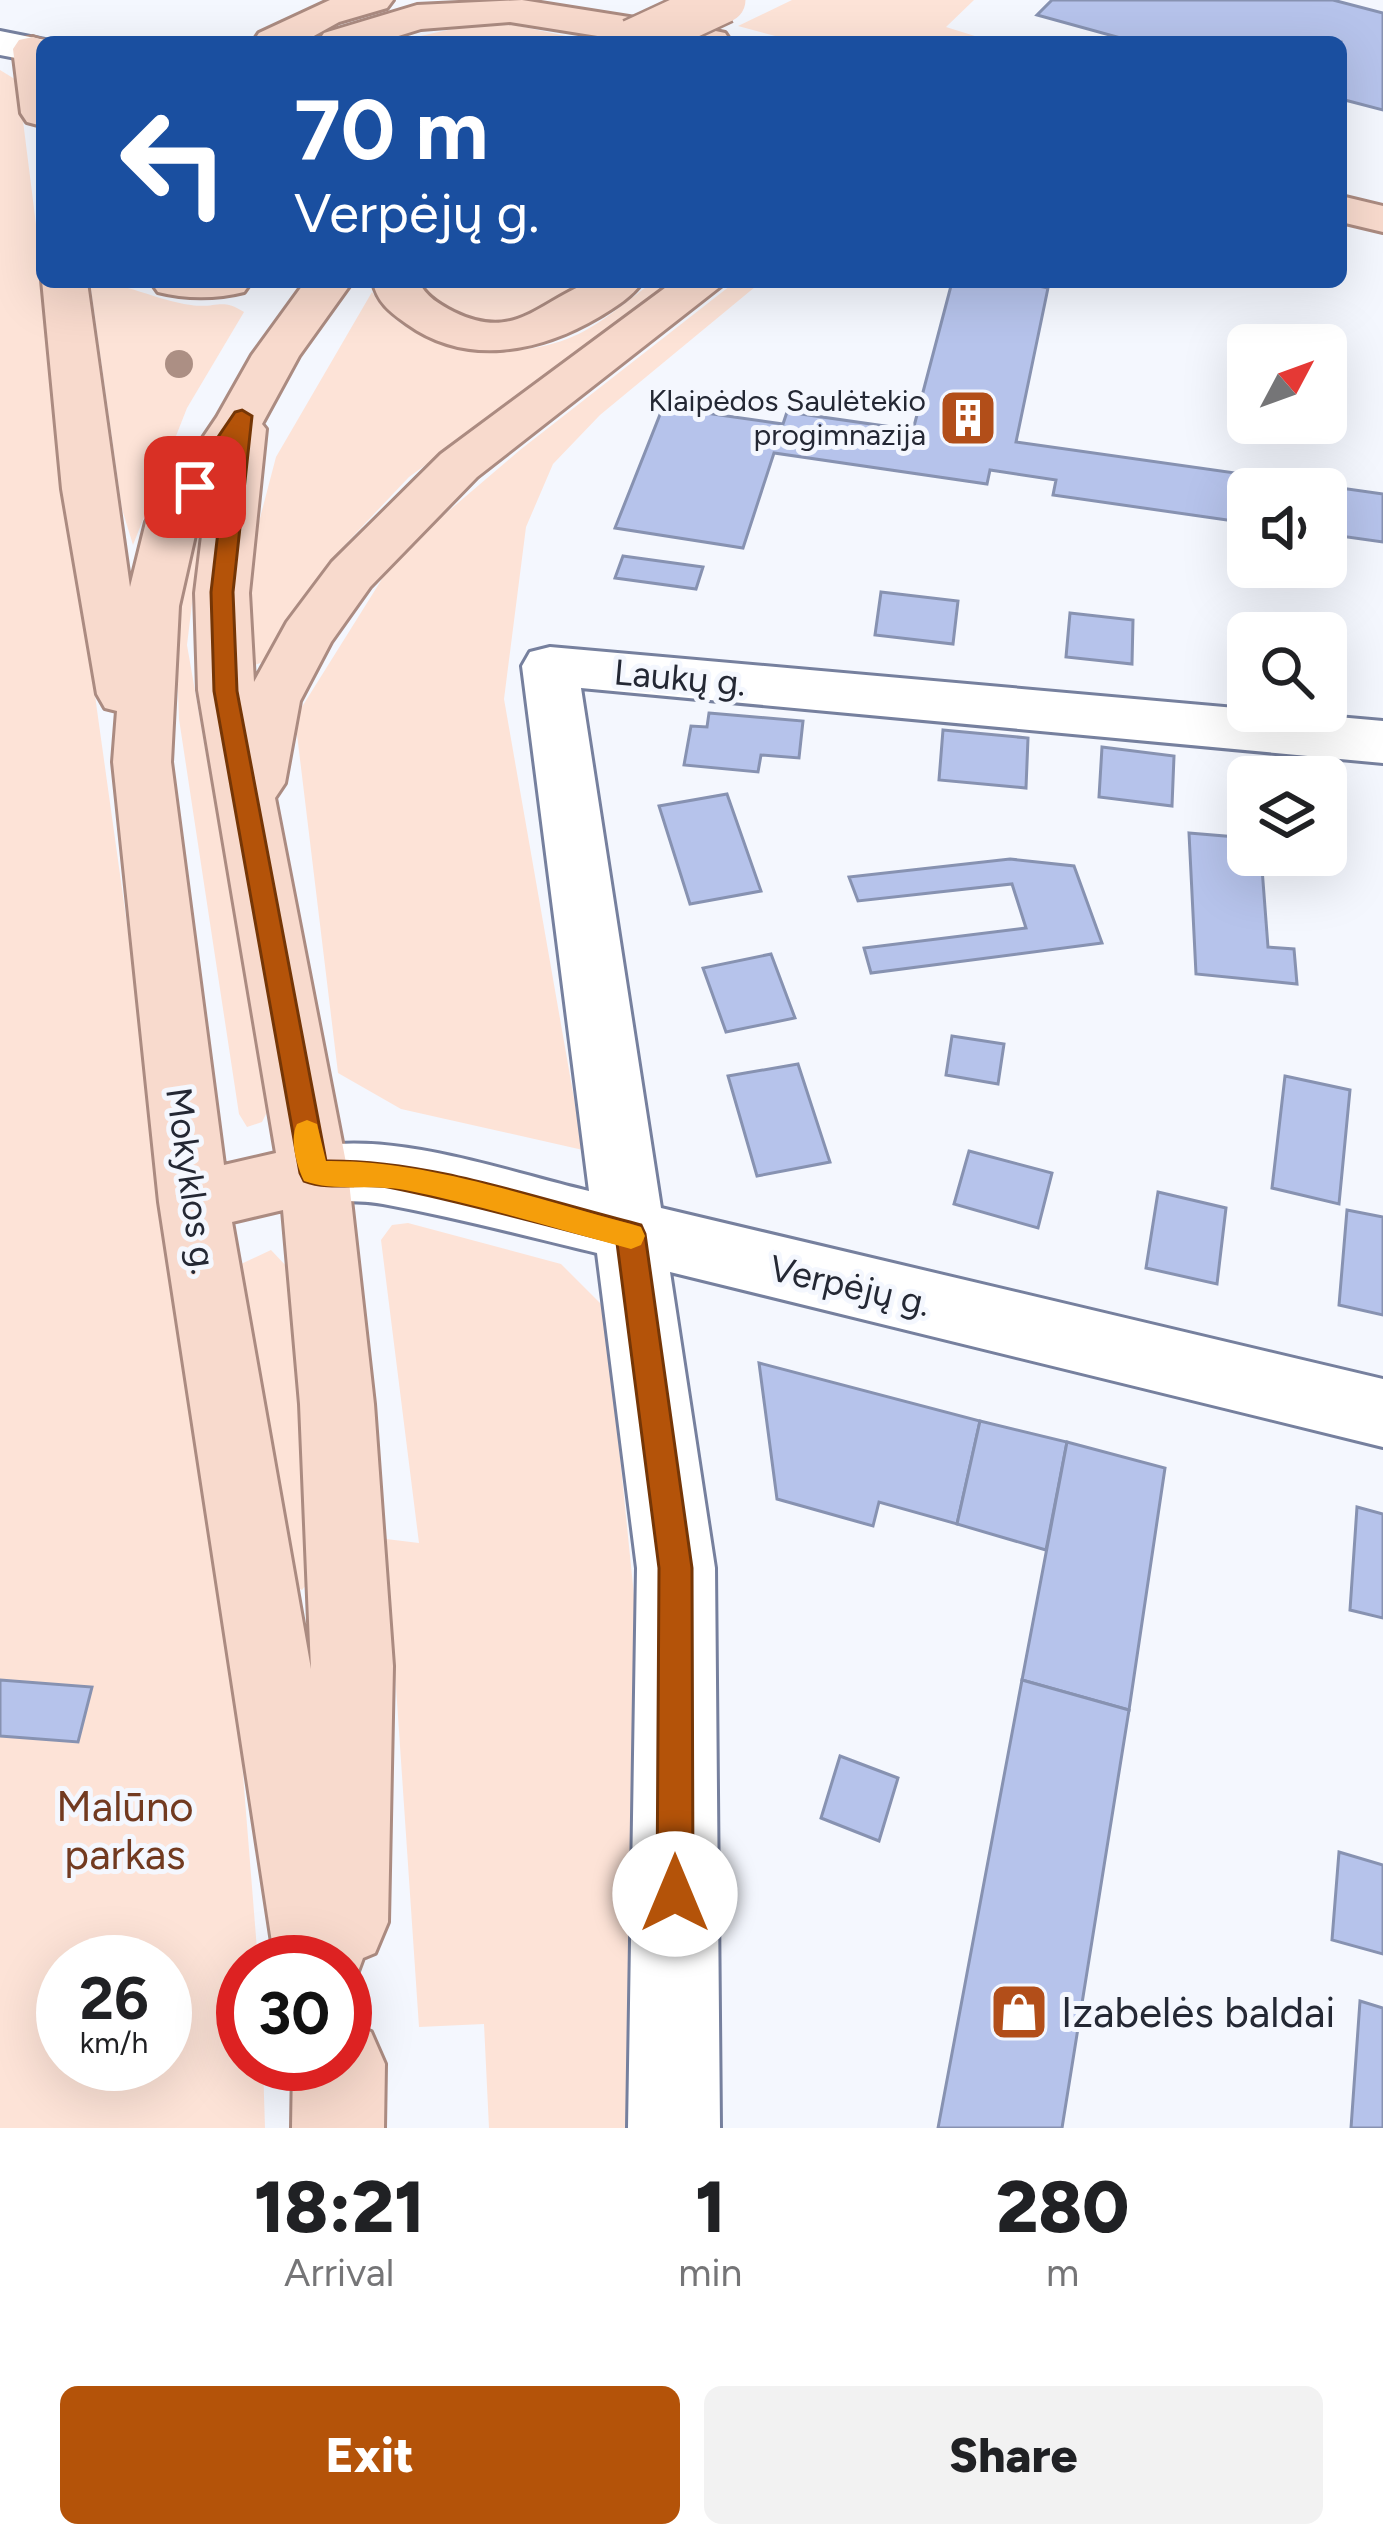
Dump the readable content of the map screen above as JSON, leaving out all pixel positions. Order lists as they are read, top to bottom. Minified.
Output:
{"streets":{"main road":["Mokyklos g."],"street":["Laukų g.","Verpėjų g."]},"crossings":[["Laukų g.","Verpėjų g."],["Mokyklos g.","Verpėjų g."]],"parks":["Malūno parkas"],"places":{"building":["Klaipėdos Saulėtekio progimnazija"],"shop":["Izabelės baldai"]},"north":"top right","page":{"turn":["70 m","Verpėjų g."],"speed":"26 km/h","limit":"30","eta":["18:21","Arrival","1","min","280","m"],"buttons":["Exit","Share"]}}
